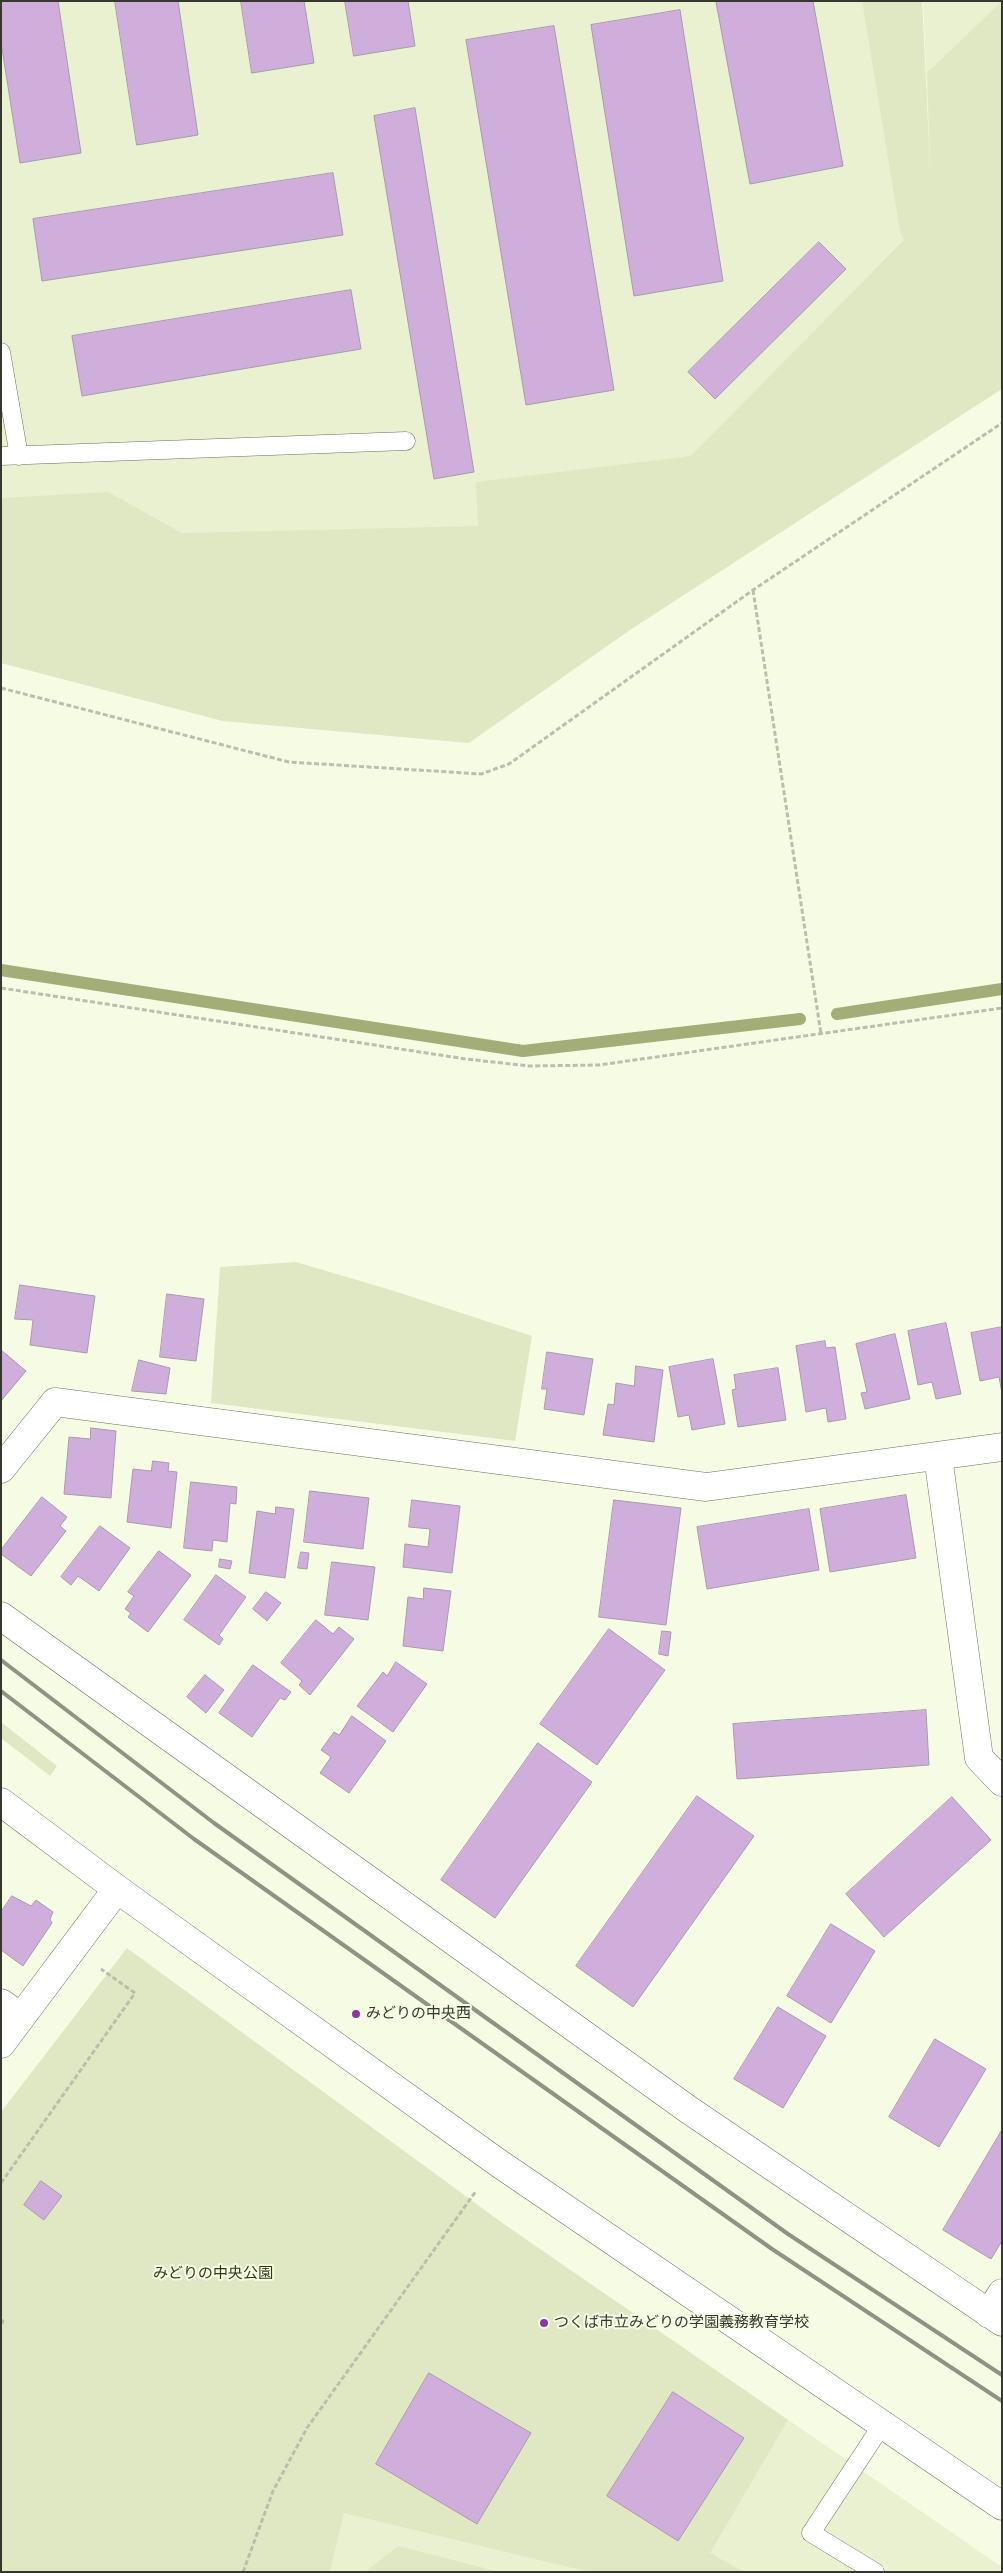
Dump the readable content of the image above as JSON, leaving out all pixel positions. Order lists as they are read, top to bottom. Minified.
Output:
{"parks":["みどりの中央公園"],"places":["みどりの中央西","つくば市立みどりの学園義務教育学校"]}
